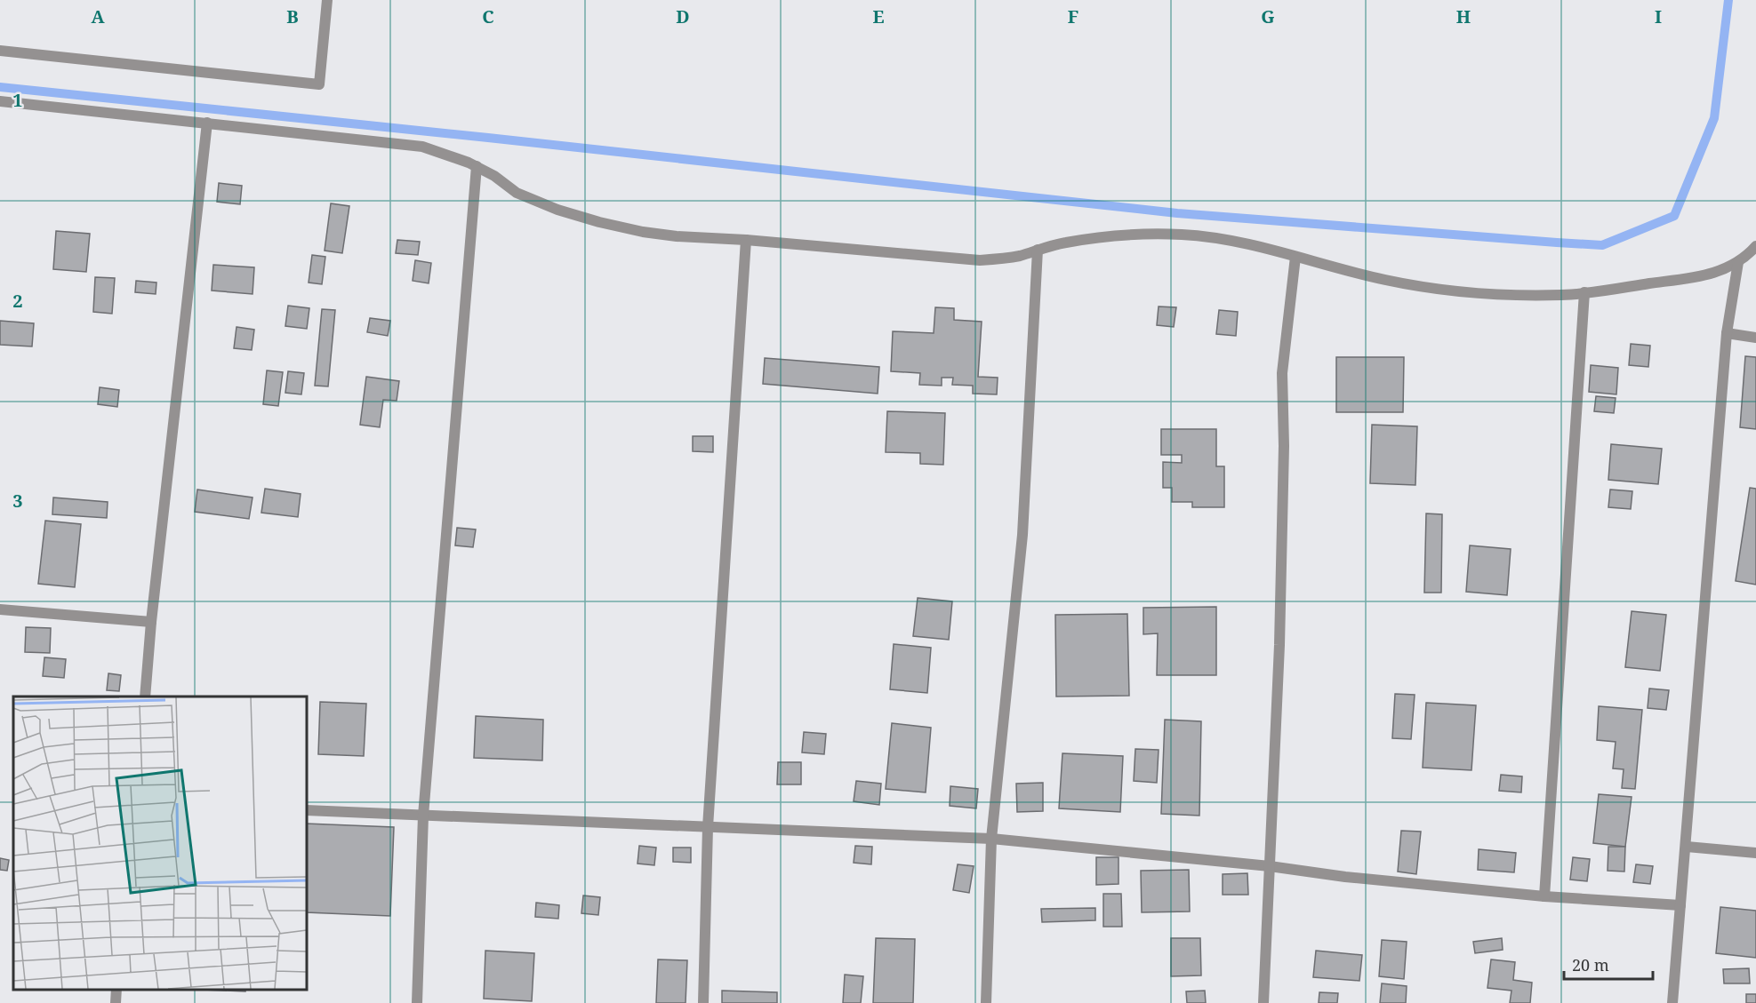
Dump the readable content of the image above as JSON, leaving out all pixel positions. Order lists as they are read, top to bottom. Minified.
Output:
{"scale_bar":"20 m","grid":{"columns":["A","B","C","D","E","F","G","H","I"],"rows":["1","2","3"]}}
